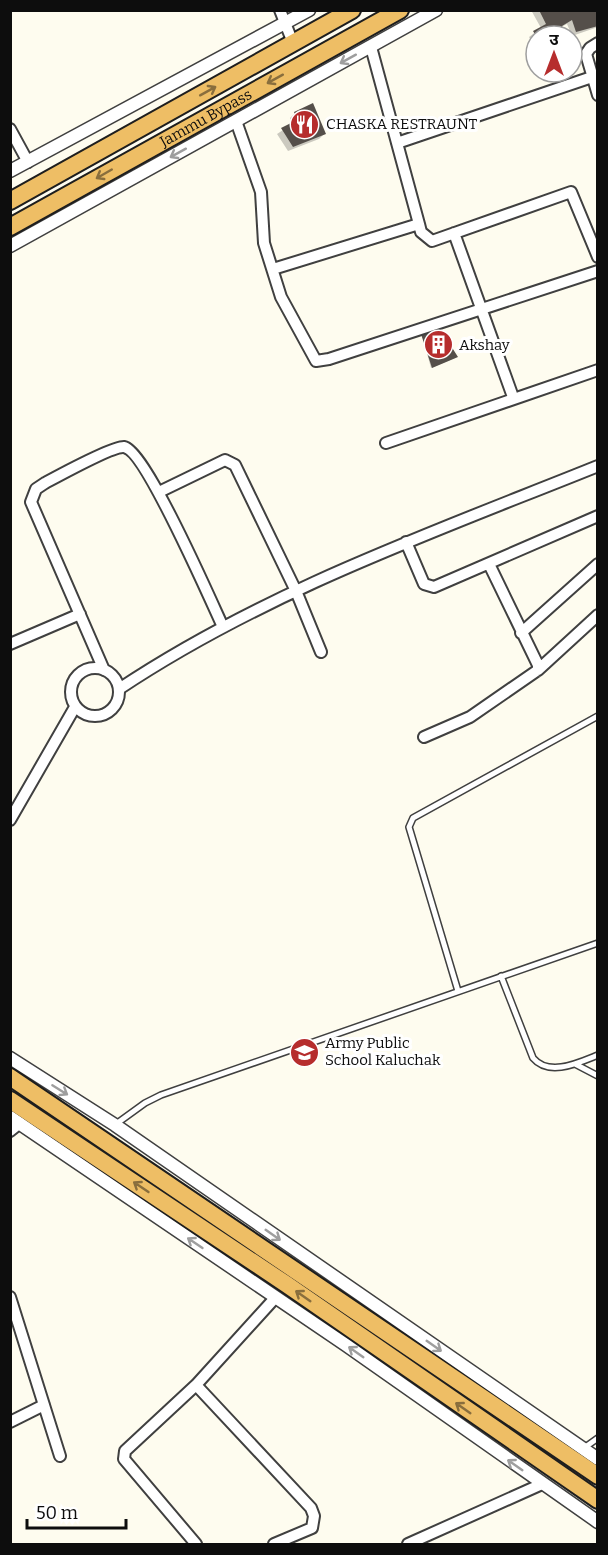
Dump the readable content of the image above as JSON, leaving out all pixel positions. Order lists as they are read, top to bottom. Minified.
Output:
{"streets":{"highway":["Jammu Bypass"]},"places":{"restaurant":["CHASKA RESTRAUNT"],"building":["Akshay"],"school or university":["Army Public School Kaluchak"]},"scale_bar":"50 m","north":"top"}
